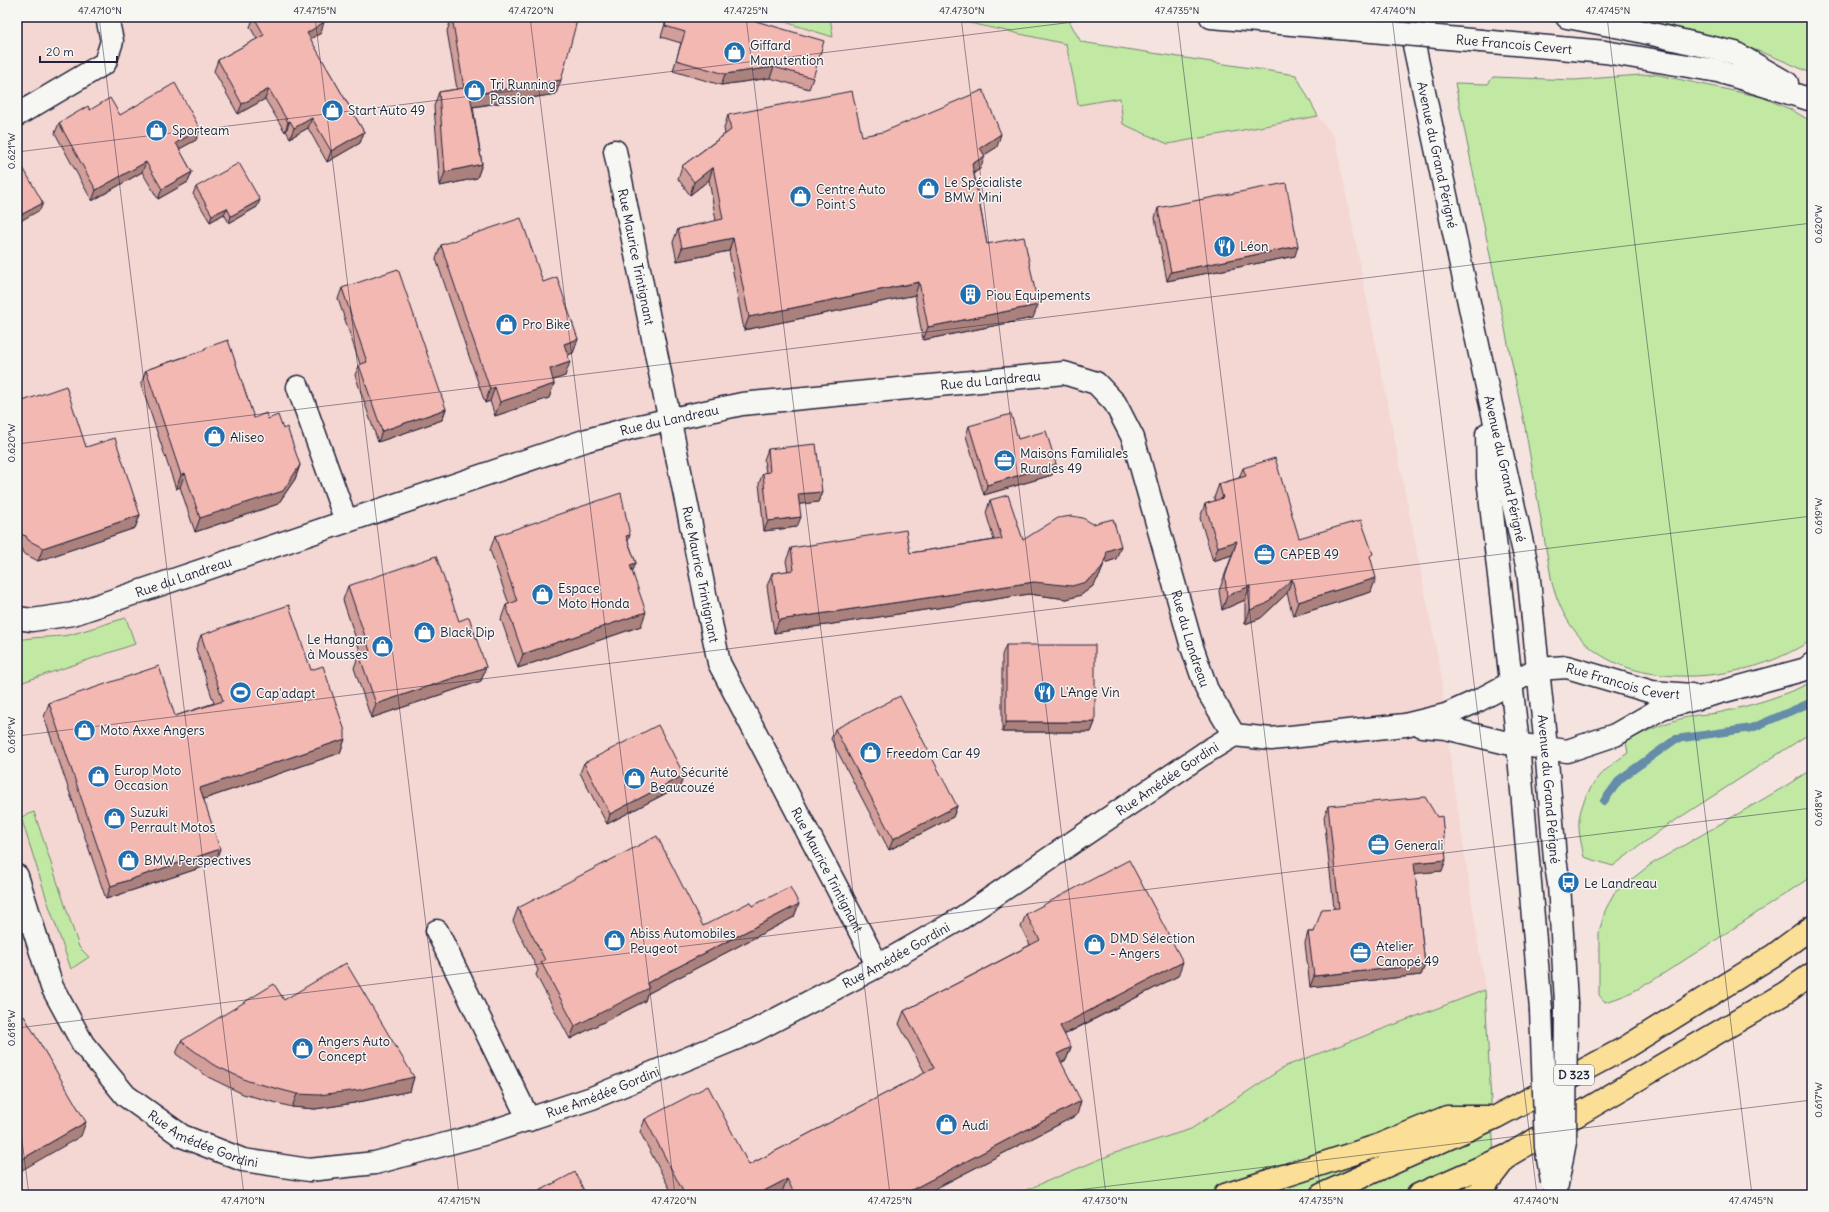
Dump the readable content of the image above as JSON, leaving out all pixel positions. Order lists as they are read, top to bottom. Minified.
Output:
{"streets":{"highway":["D 323"],"street":["Rue Francois Cevert","Avenue du Grand Périgné","Rue Maurice Trintignant","Rue du Landreau","Rue Amédée Gordini"]},"crossings":[["Rue Francois Cevert","Avenue du Grand Périgné"],["Rue Maurice Trintignant","Rue du Landreau"],["Rue Maurice Trintignant","Rue Amédée Gordini"],["Rue du Landreau","Rue Amédée Gordini"]],"places":{"shop":["Giffard Manutention","Tri Running Passion","Start Auto 49","Sporteam","Le Spécialiste BMW Mini","Centre Auto Point S","Pro Bike","Aliseo","Espace Moto Honda","Black Dip","Le Hangar à Mousses","Moto Axxe Angers","Freedom Car 49","Europ Moto Occasion","Auto Sécurité Beaucouzé","Suzuki Perrault Motos","BMW Perspectives","Abiss Automobiles Peugeot","DMD Sélection - Angers","Angers Auto Concept","Audi"],"restaurant":["Léon","L'Ange Vin"],"building":["Piou Equipements"],"office":["Maisons Familiales Rurales 49","CAPEB 49","Generali","Atelier Canopé 49"],"sports":["Cap'adapt"],"bus stop":["Le Landreau"]},"scale_bar":"20 m","coordinates":["47.4710°N","47.4715°N","47.4720°N","47.4725°N","47.4730°N","47.4735°N","47.4740°N","47.4745°N","0.621°W","0.620°W","0.619°W","0.618°W","0.617°W"]}
